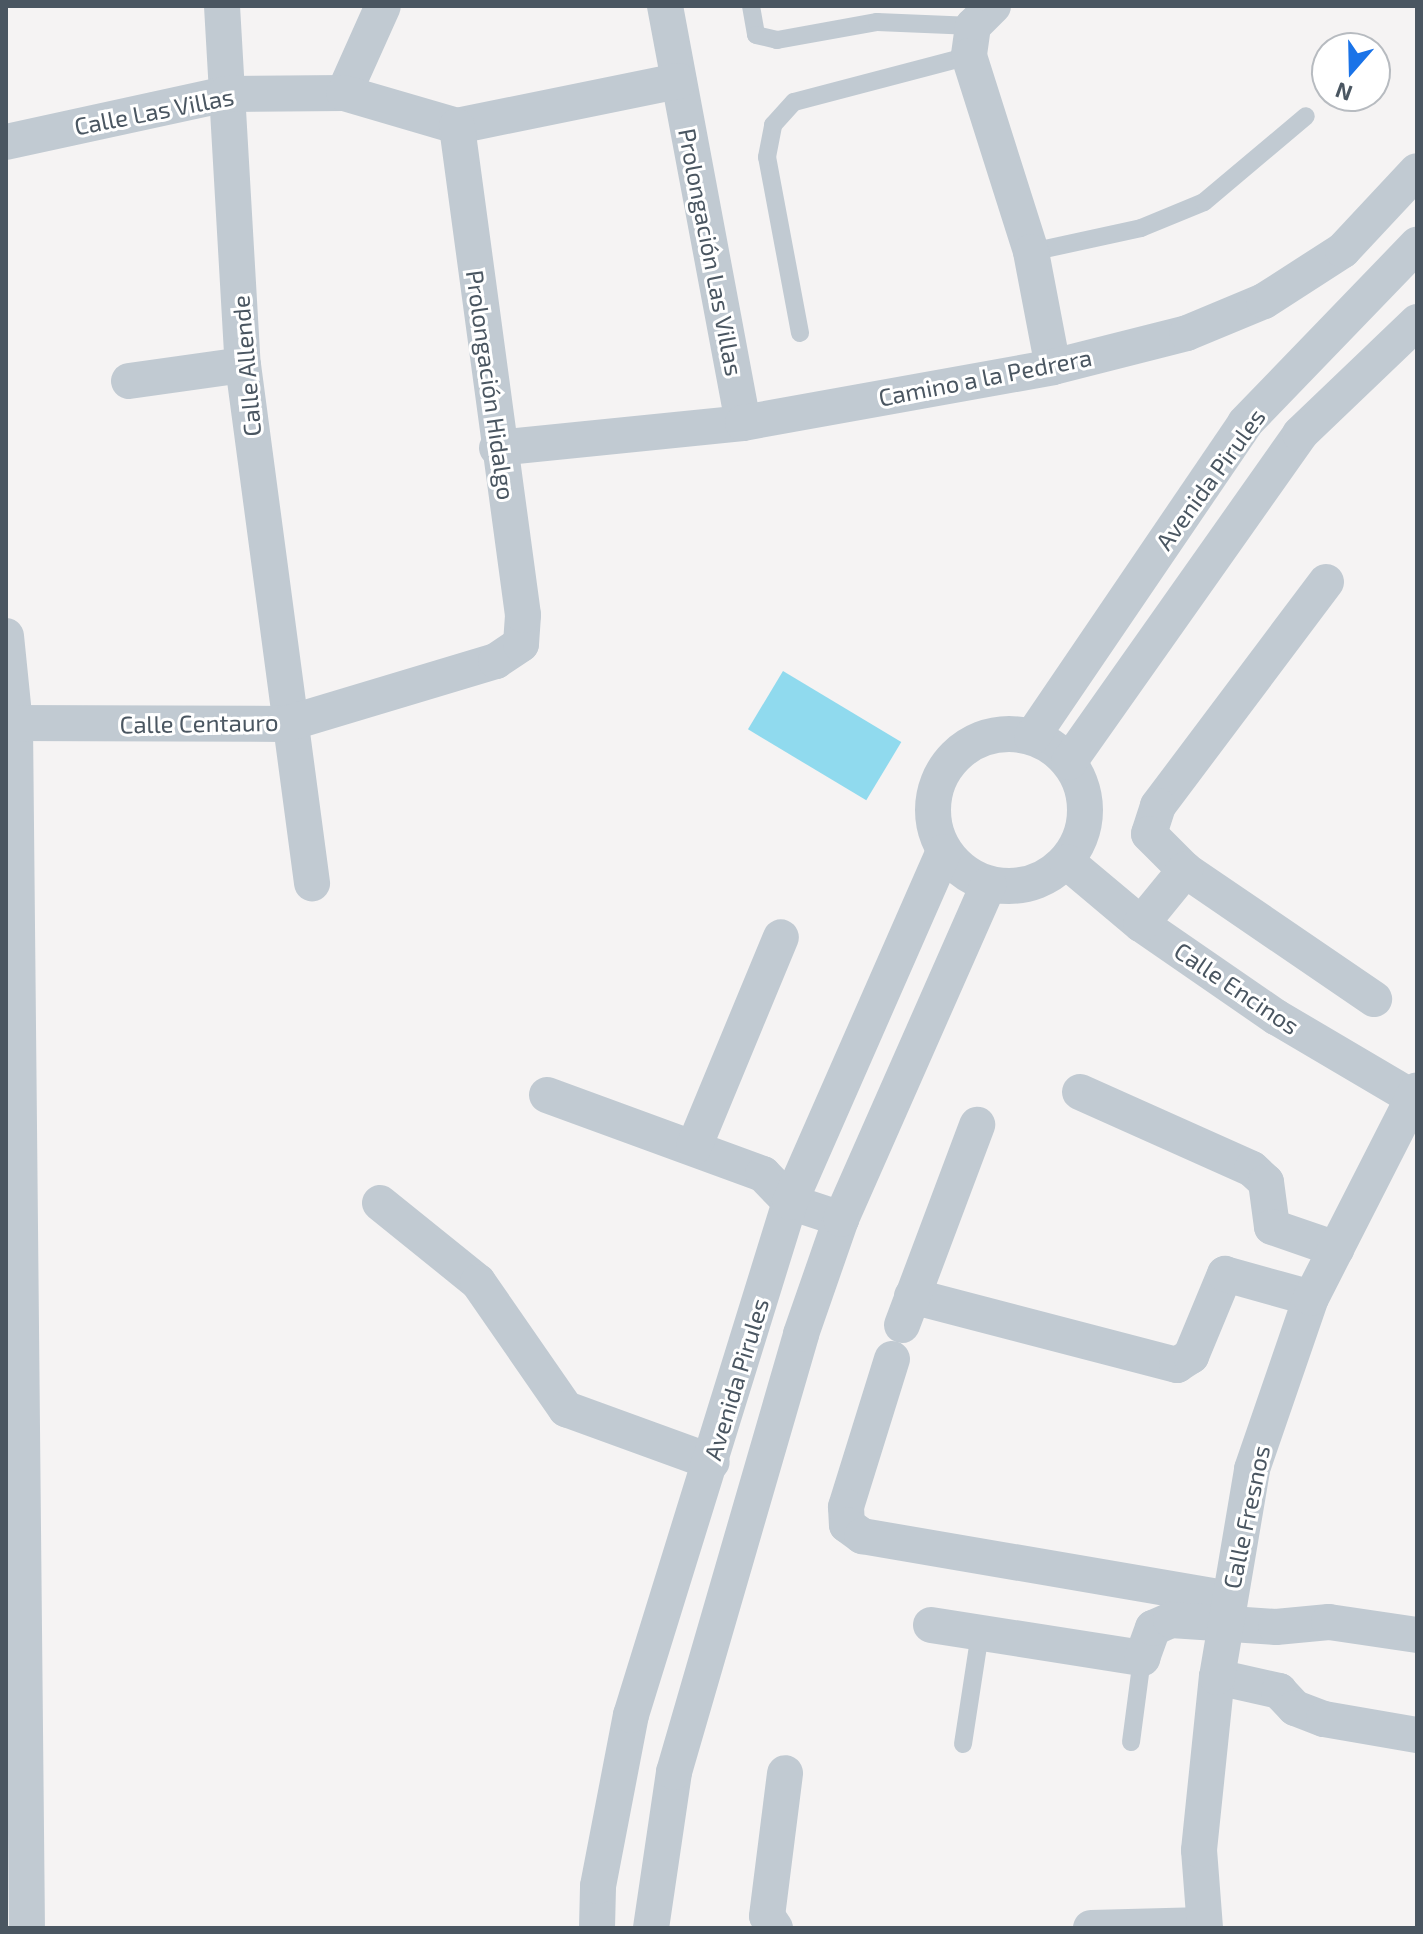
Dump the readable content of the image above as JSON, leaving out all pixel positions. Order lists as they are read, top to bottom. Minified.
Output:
{"streets":{"street":["Calle Las Villas","Prolongación Las Villas","Calle Allende","Camino a la Pedrera","Prolongación Hidalgo","Avenida Pirules","Calle Centauro","Calle Encinos","Calle Fresnos"]},"crossings":[["Calle Las Villas","Prolongación Las Villas"],["Calle Las Villas","Calle Allende"],["Calle Las Villas","Prolongación Hidalgo"],["Prolongación Las Villas","Camino a la Pedrera"],["Calle Allende","Calle Centauro"],["Camino a la Pedrera","Prolongación Hidalgo"],["Prolongación Hidalgo","Calle Centauro"],["Avenida Pirules","Calle Encinos"],["Calle Encinos","Calle Fresnos"]],"north":"bottom"}
